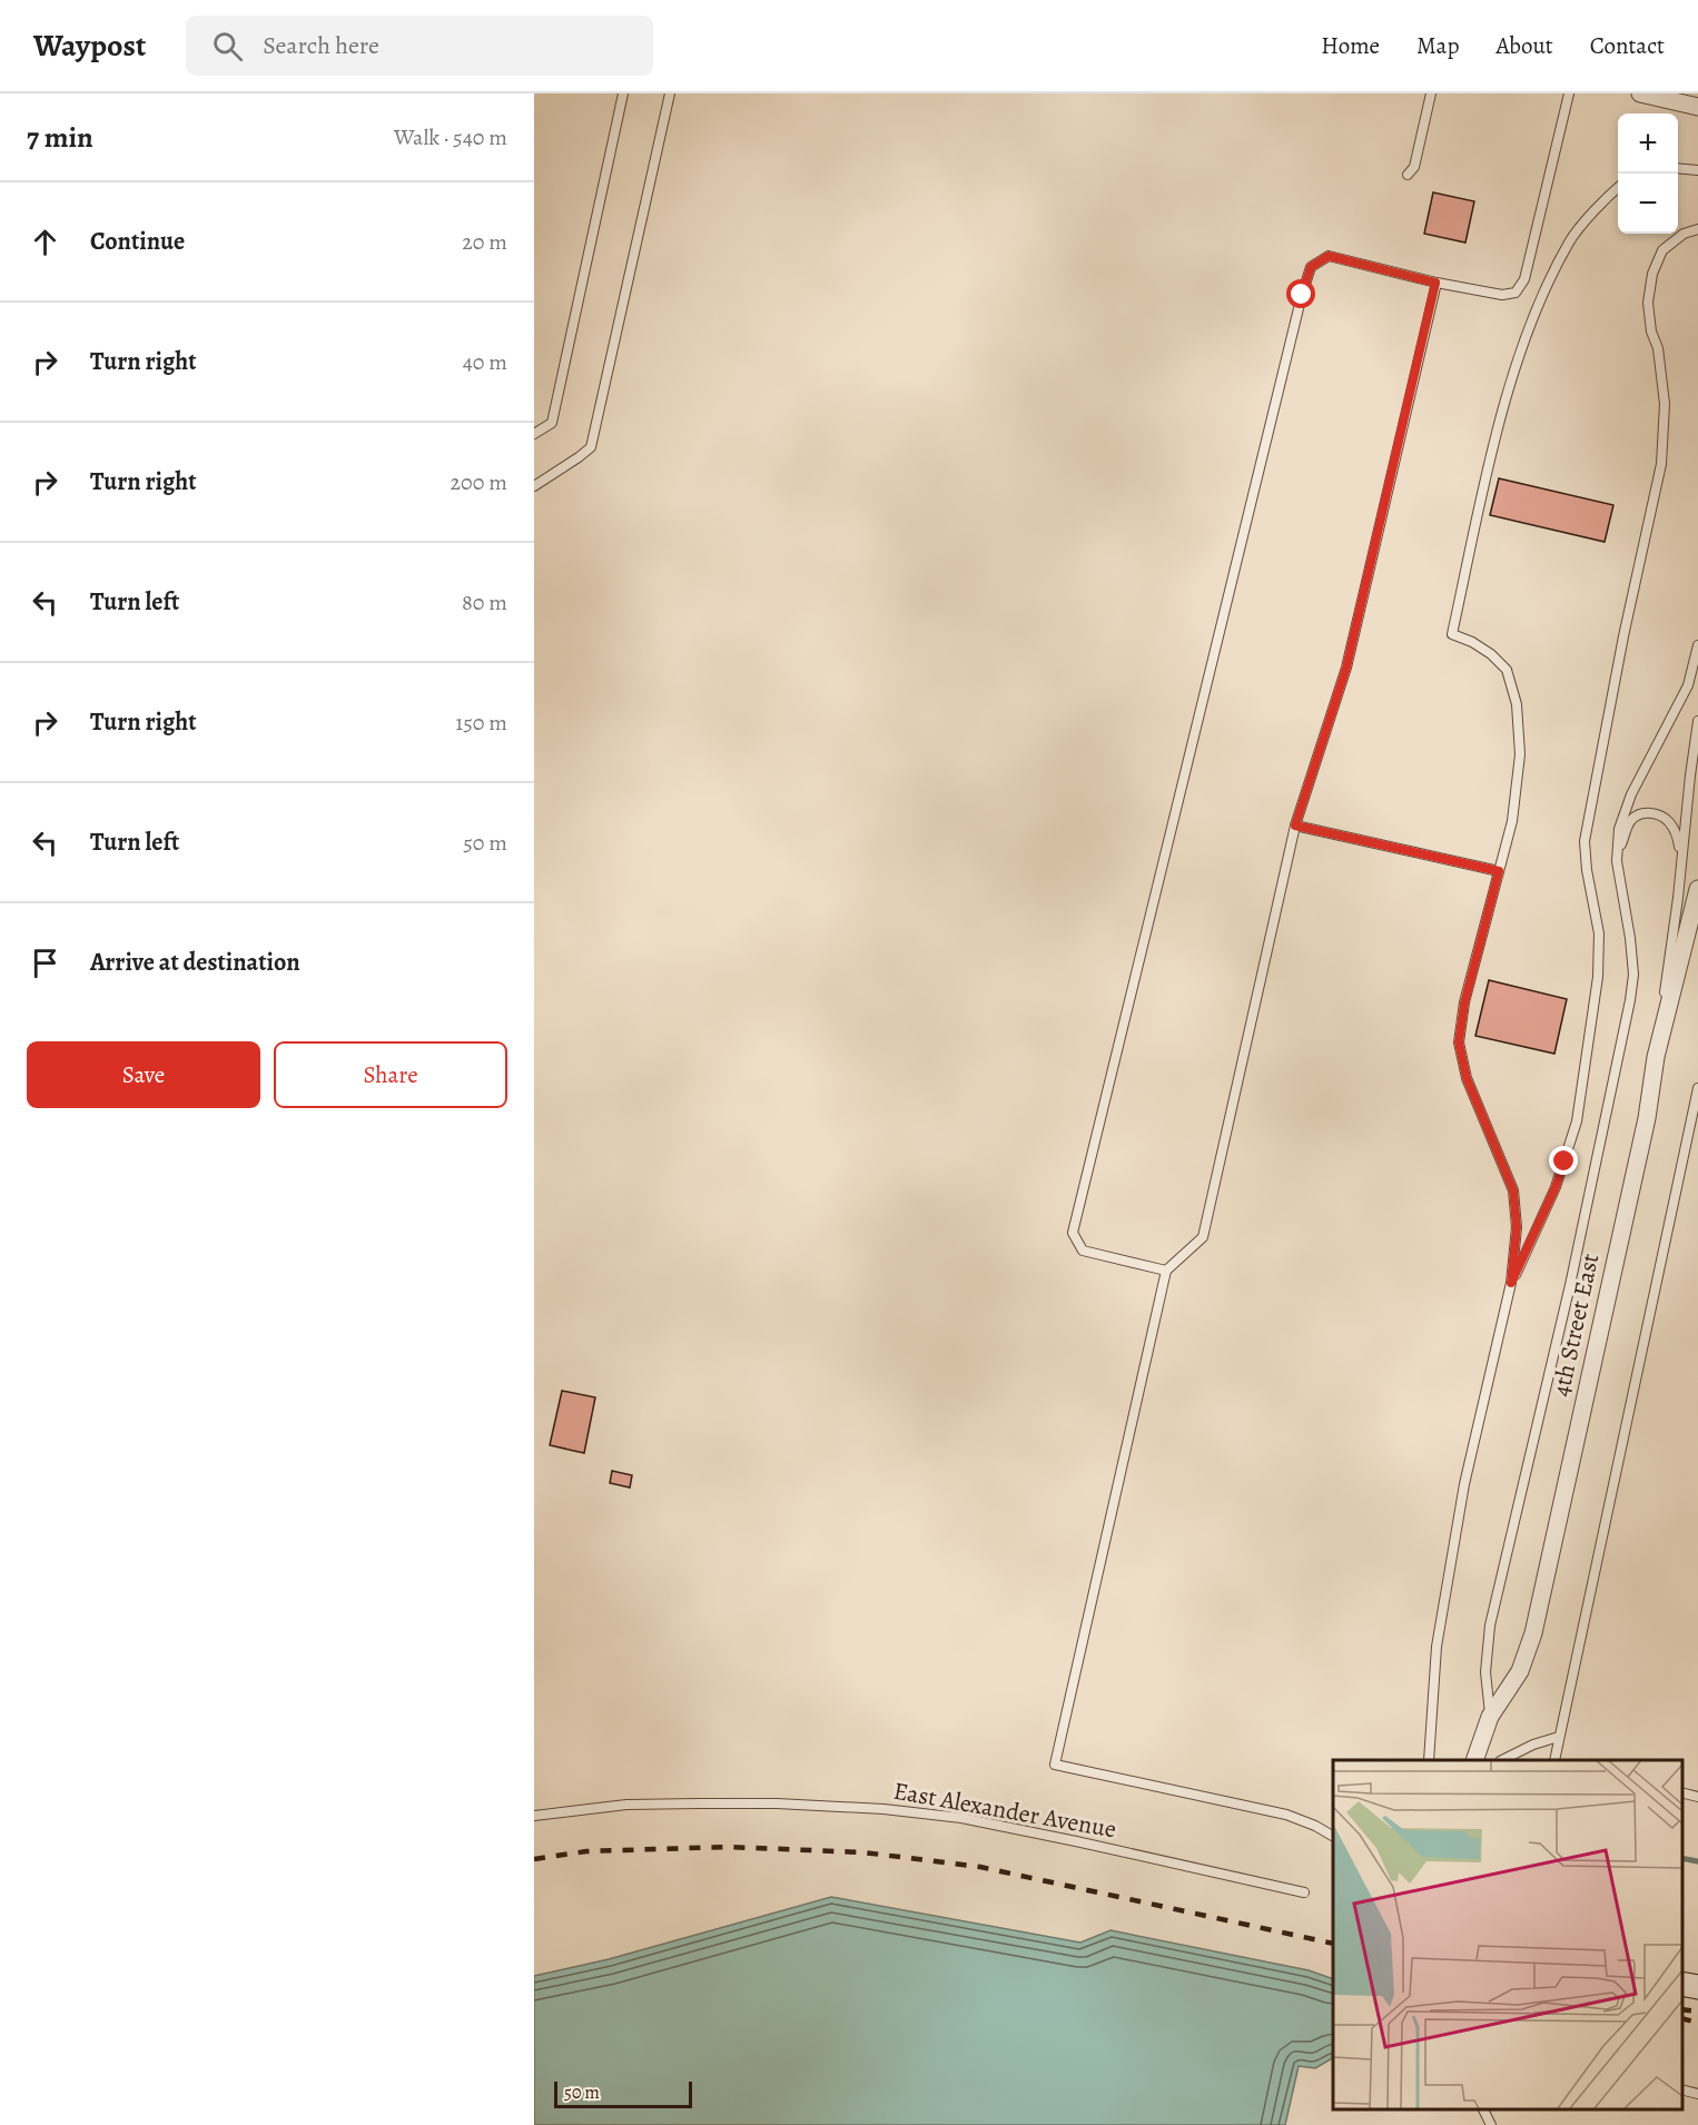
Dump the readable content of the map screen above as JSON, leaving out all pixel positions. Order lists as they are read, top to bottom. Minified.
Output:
{"streets":{"street":["4th Street East"],"lane":["East Alexander Avenue"]},"scale_bar":"50 m","page":{"header":"Waypost","search":"Search here","nav":["Home","Map","About","Contact"],"heading":["7 min","Walk · 540 m"],"map_buttons":["+","−"],"list":[["Continue","20 m"],["Turn right","40 m"],["Turn right","200 m"],["Turn left","80 m"],["Turn right","150 m"],["Turn left","50 m"],"Arrive at destination"],"buttons":["Save","Share"],"scale":"50 m"}}
